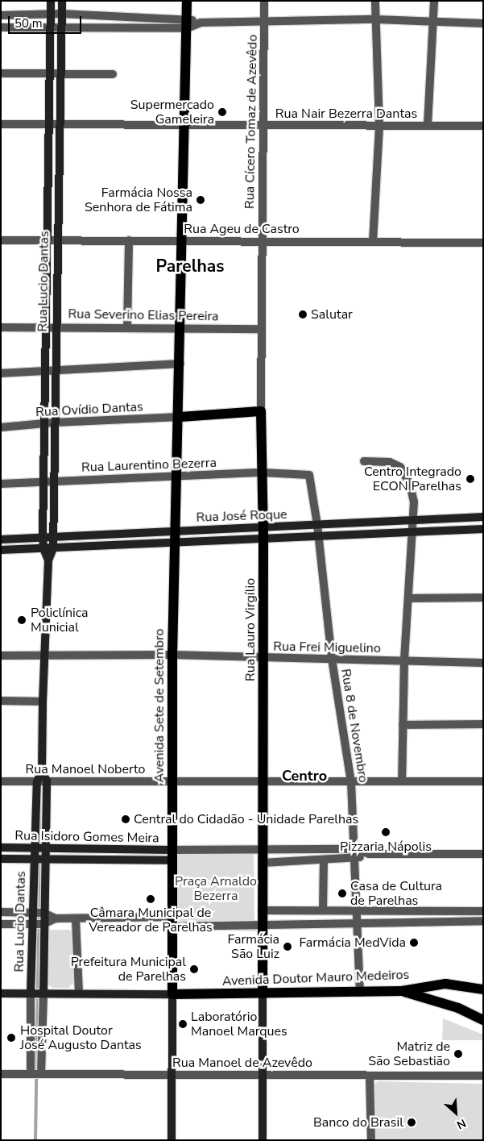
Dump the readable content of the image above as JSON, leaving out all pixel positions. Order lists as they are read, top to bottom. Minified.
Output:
{"streets":{"main road":["Rua Lauro Virgílio","Avenida Sete de Setembro","Avenida Doutor Mauro Medeiros"],"street":["Rua Nair Bezerra Dantas","Rua Cícero Tomaz de Azevêdo","Rua Ageu de Castro","Rua Lucio Dantas","Rua Severino Elias Pereira","Rua Ovídio Dantas","Rua Laurentino Bezerra","Rua José Roque","Rua Frei Miguelino","Rua 8 de Novembro","Rua Manoel Noberto","Rua Isidoro Gomes Meira","Rua Manoel de Azevêdo"]},"crossings":[["Rua Nair Bezerra Dantas","Rua Cícero Tomaz de Azevêdo"],["Rua Nair Bezerra Dantas","Rua Lucio Dantas"],["Rua Nair Bezerra Dantas","Avenida Sete de Setembro"],["Rua Cícero Tomaz de Azevêdo","Rua Ageu de Castro"],["Rua Cícero Tomaz de Azevêdo","Rua Severino Elias Pereira"],["Rua Cícero Tomaz de Azevêdo","Rua Lauro Virgílio"],["Rua Ageu de Castro","Rua Lucio Dantas"],["Rua Ageu de Castro","Avenida Sete de Setembro"],["Rua Lucio Dantas","Rua Severino Elias Pereira"],["Rua Lucio Dantas","Rua Ovídio Dantas"],["Rua Lucio Dantas","Rua Laurentino Bezerra"],["Rua Lucio Dantas","Rua José Roque"],["Rua Lucio Dantas","Rua Frei Miguelino"],["Rua Lucio Dantas","Rua Manoel Noberto"],["Rua Lucio Dantas","Rua Isidoro Gomes Meira"],["Rua Lucio Dantas","Rua Manoel de Azevêdo"],["Rua Severino Elias Pereira","Avenida Sete de Setembro"],["Rua Ovídio Dantas","Avenida Sete de Setembro"],["Rua Laurentino Bezerra","Rua Lauro Virgílio"],["Rua Laurentino Bezerra","Avenida Sete de Setembro"],["Rua Laurentino Bezerra","Rua 8 de Novembro"],["Rua José Roque","Rua Lauro Virgílio"],["Rua José Roque","Avenida Sete de Setembro"],["Rua José Roque","Rua 8 de Novembro"],["Rua Lauro Virgílio","Rua Frei Miguelino"],["Rua Lauro Virgílio","Rua Manoel Noberto"],["Rua Lauro Virgílio","Avenida Doutor Mauro Medeiros"],["Rua Frei Miguelino","Avenida Sete de Setembro"],["Rua Frei Miguelino","Rua 8 de Novembro"],["Avenida Sete de Setembro","Rua Manoel Noberto"],["Avenida Sete de Setembro","Rua Isidoro Gomes Meira"],["Avenida Sete de Setembro","Avenida Doutor Mauro Medeiros"],["Rua 8 de Novembro","Rua Manoel Noberto"],["Rua 8 de Novembro","Avenida Doutor Mauro Medeiros"]],"districts":["Parelhas","Centro"],"parks":["Praça Arnaldo Bezerra"],"places":["Supermercado Gameleira","Farmácia Nossa Senhora de Fátima","Salutar","Centro Integrado ECON Parelhas","Policlínica Municial","Central do Cidadão - Unidade Parelhas","Pizzaria Nápolis","Casa de Cultura de Parelhas","Câmara Municipal de Vereador de Parelhas","Farmácia MedVida","Farmácia São Luiz","Prefeitura Municipal de Parelhas","Laboratório Manoel Marques","Hospital Doutor José Augusto Dantas","Matriz de São Sebastião","Banco do Brasil"],"scale_bar":"50 m","north":"bottom right"}
